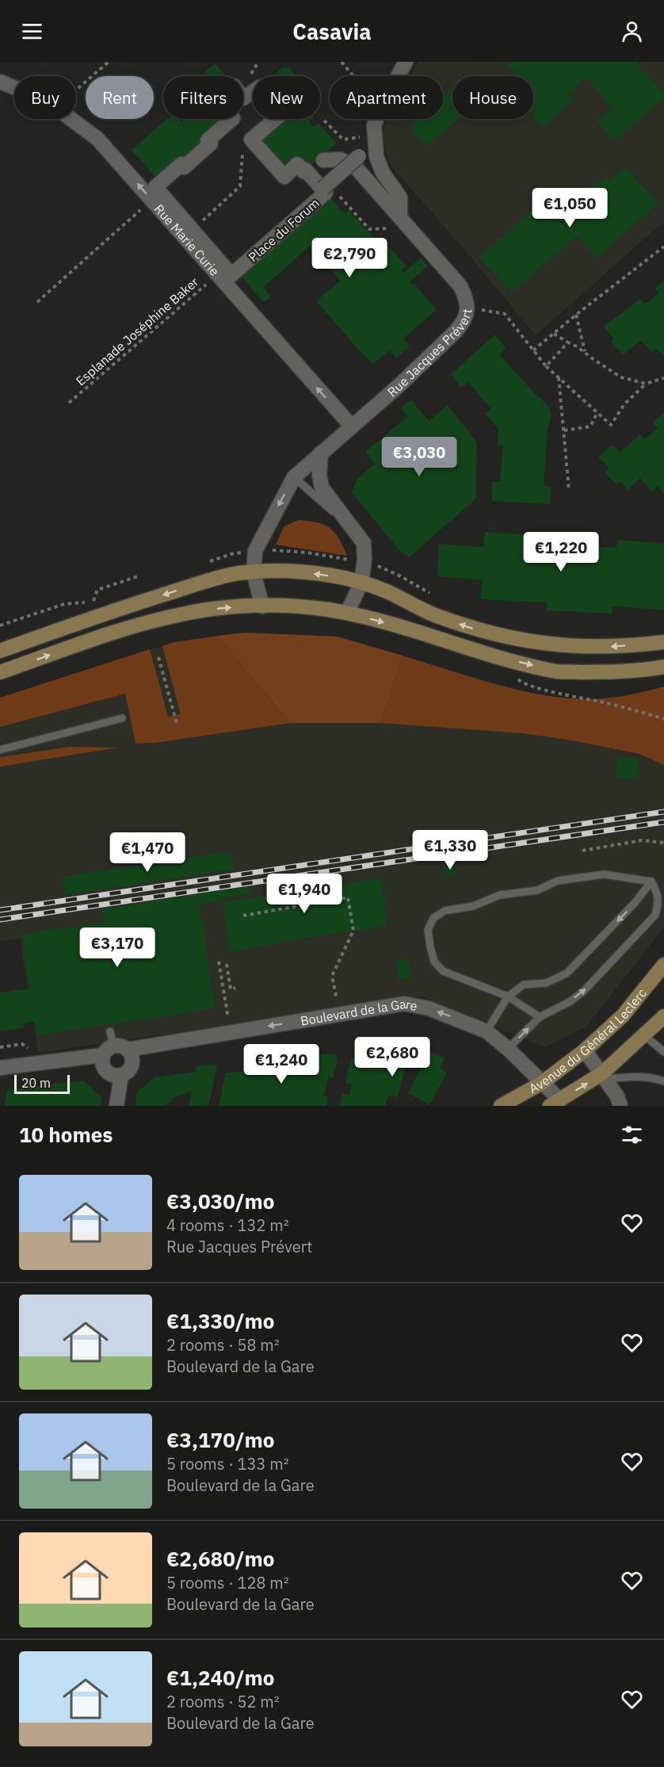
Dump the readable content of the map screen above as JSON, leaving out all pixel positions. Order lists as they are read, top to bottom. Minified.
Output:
{"streets":{"street":["Place du Forum","Rue Marie Curie","Rue Jacques Prévert","Boulevard de la Gare","Avenue du Général Leclerc"],"path":["Esplanade Joséphine Baker"]},"crossings":[["Place du Forum","Rue Marie Curie"],["Place du Forum","Esplanade Joséphine Baker"],["Rue Marie Curie","Esplanade Joséphine Baker"],["Rue Marie Curie","Rue Jacques Prévert"],["Boulevard de la Gare","Avenue du Général Leclerc"]],"one_way":["Rue Marie Curie","Boulevard de la Gare"],"scale_bar":"20 m","page":{"header":"Casavia","chip":["Buy","Rent","Filters","New","Apartment","House"],"price":["€1,050","€2,790","€3,030","€1,220","€1,330","€1,470","€1,940","€3,170","€2,680","€1,240"],"scale":"20 m","heading":"10 homes","list":[{"name":"€3,030/mo","note":"4 rooms · 132 m² · Rue Jacques Prévert"},{"name":"€1,330/mo","note":"2 rooms · 58 m² · Boulevard de la Gare"},{"name":"€3,170/mo","note":"5 rooms · 133 m² · Boulevard de la Gare"},{"name":"€2,680/mo","note":"5 rooms · 128 m² · Boulevard de la Gare"},{"name":"€1,240/mo","note":"2 rooms · 52 m² · Boulevard de la Gare"}]}}
